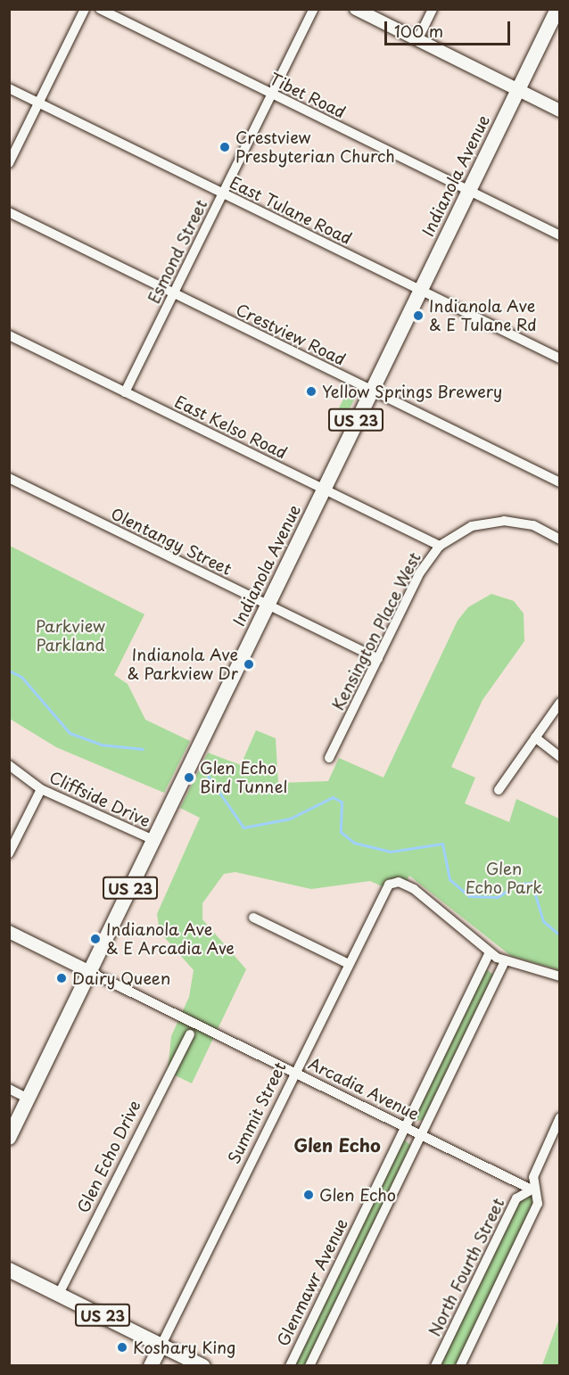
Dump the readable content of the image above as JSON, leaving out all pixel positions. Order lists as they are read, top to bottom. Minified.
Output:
{"streets":{"main road":["Indianola Avenue","US 23","Summit Street"],"street":["Tibet Road","East Tulane Road","Esmond Street","Crestview Road","East Kelso Road","Olentangy Street","Kensington Place West","Cliffside Drive","Arcadia Avenue","Glen Echo Drive","North Fourth Street","Glenmawr Avenue"]},"crossings":[["Tibet Road","Indianola Avenue"],["Tibet Road","Esmond Street"],["Indianola Avenue","East Tulane Road"],["Indianola Avenue","Crestview Road"],["Indianola Avenue","East Kelso Road"],["Indianola Avenue","Olentangy Street"],["Indianola Avenue","Cliffside Drive"],["Indianola Avenue","Arcadia Avenue"],["East Tulane Road","Esmond Street"],["Esmond Street","Crestview Road"],["Esmond Street","East Kelso Road"],["US 23","Summit Street"],["US 23","Glen Echo Drive"],["East Kelso Road","Kensington Place West"],["Olentangy Street","Kensington Place West"],["Arcadia Avenue","Summit Street"],["Arcadia Avenue","North Fourth Street"],["Arcadia Avenue","Glenmawr Avenue"],["Summit Street","Glenmawr Avenue"]],"districts":["Glen Echo"],"parks":["Parkview Parkland","Glen Echo Park"],"places":["Crestview Presbyterian Church","Indianola Ave & E Tulane Rd","Yellow Springs Brewery","Indianola Ave & Parkview Dr","Glen Echo Bird Tunnel","Indianola Ave & E Arcadia Ave","Dairy Queen","Glen Echo","Koshary King"],"scale_bar":"100 m"}
